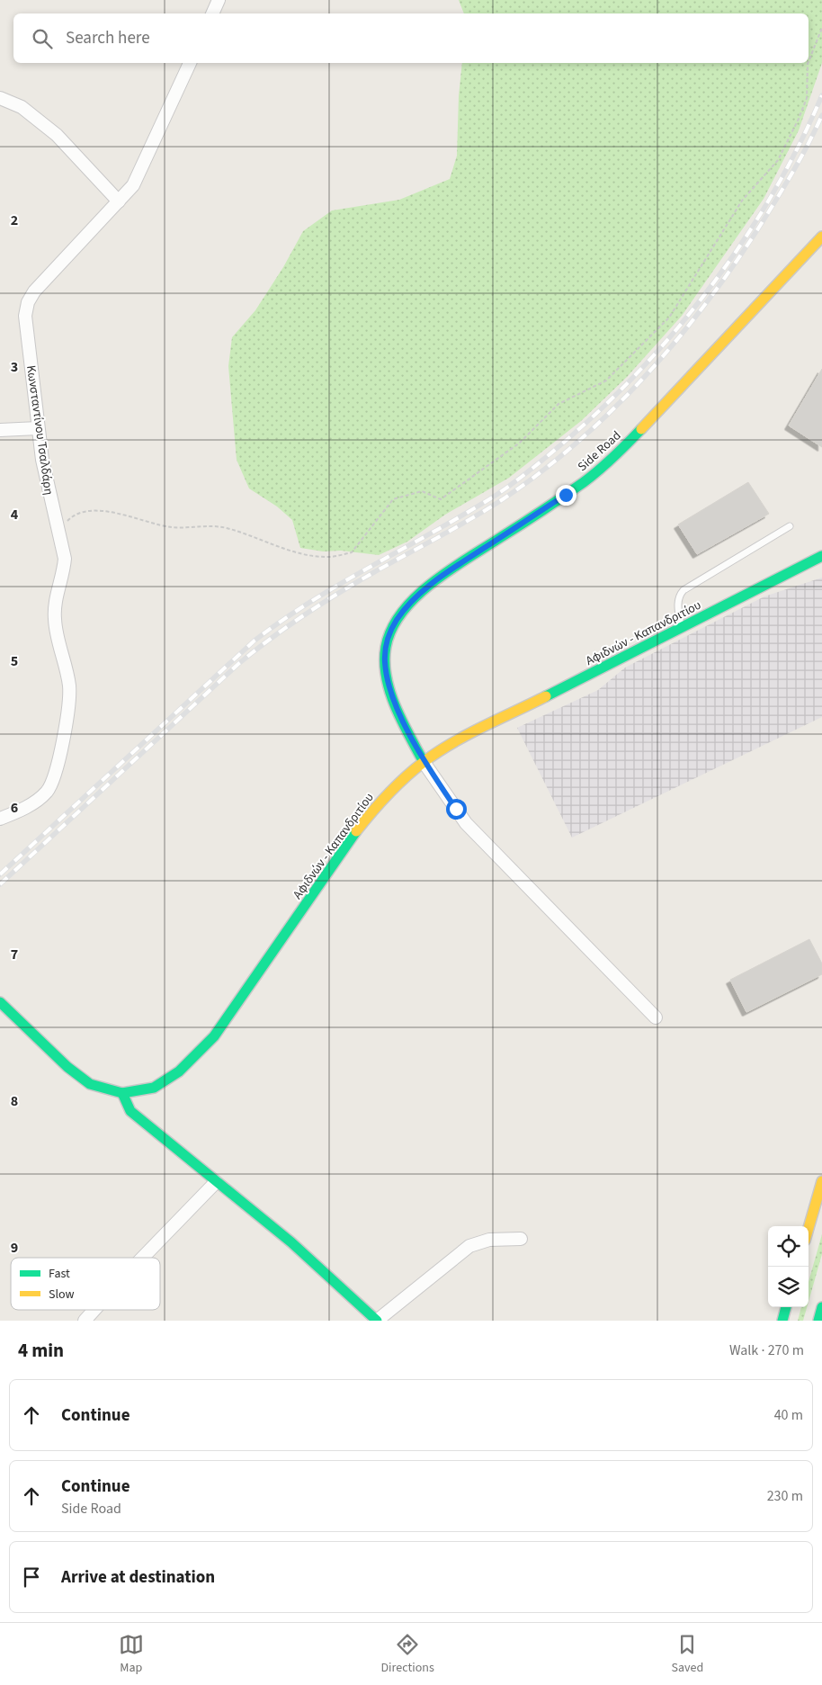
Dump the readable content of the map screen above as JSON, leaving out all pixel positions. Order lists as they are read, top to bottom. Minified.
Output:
{"streets":{"main road":["Side Road","Αφιδνών - Καπανδριτίου"],"street":["Κωνσταντίνου Τσαλδάρη"]},"crossings":[["Side Road","Αφιδνών - Καπανδριτίου"]],"legend":["Fast","Slow"],"page":{"search":"Search here","heading":["4 min","Walk · 270 m"],"list":[["Continue","40 m"],["Continue","Side Road","230 m"],"Arrive at destination"],"nav":["Map","Directions","Saved"]},"grid":{"rows":["2","3","4","5","6","7","8","9"]}}
